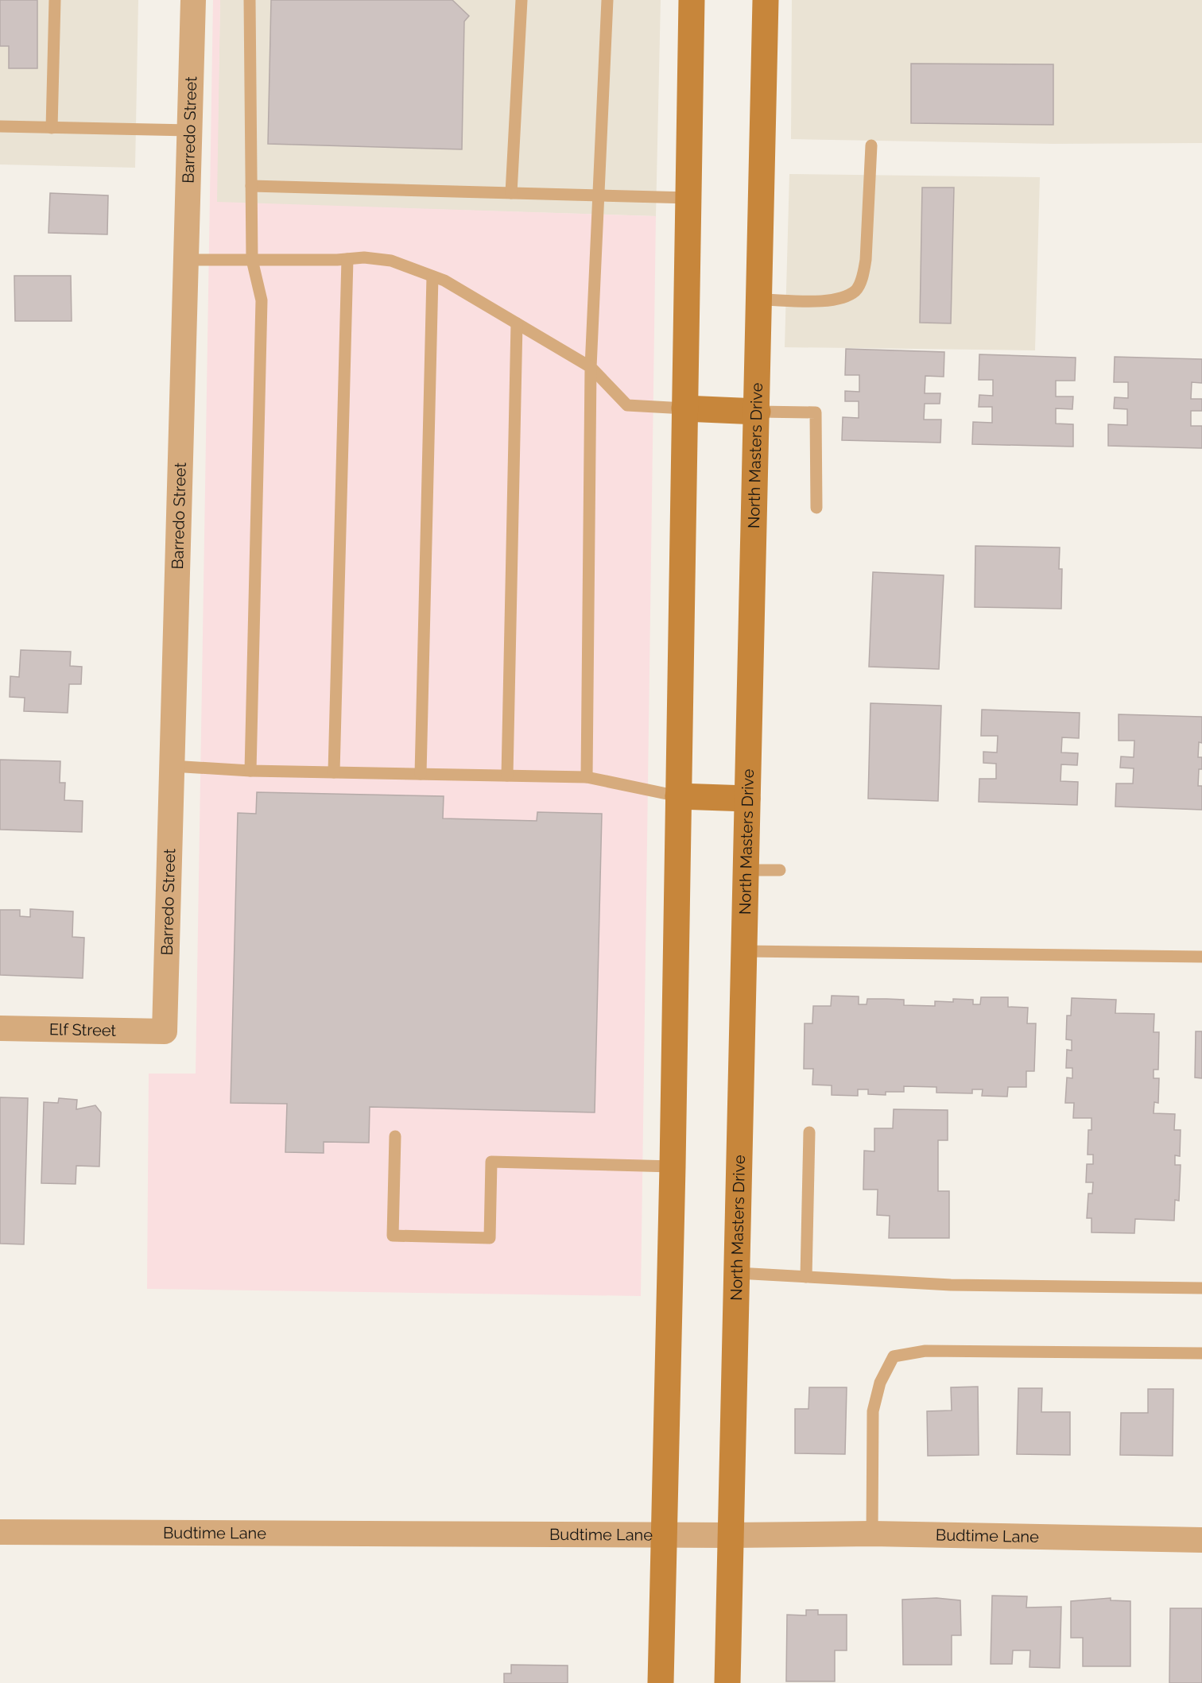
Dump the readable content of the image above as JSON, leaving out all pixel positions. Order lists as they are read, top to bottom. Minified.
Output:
{"streets":{"main road":["North Masters Drive"],"street":["Barredo Street","Elf Street","Budtime Lane"]},"crossings":[["Barredo Street","Elf Street"],["North Masters Drive","Budtime Lane"]]}
